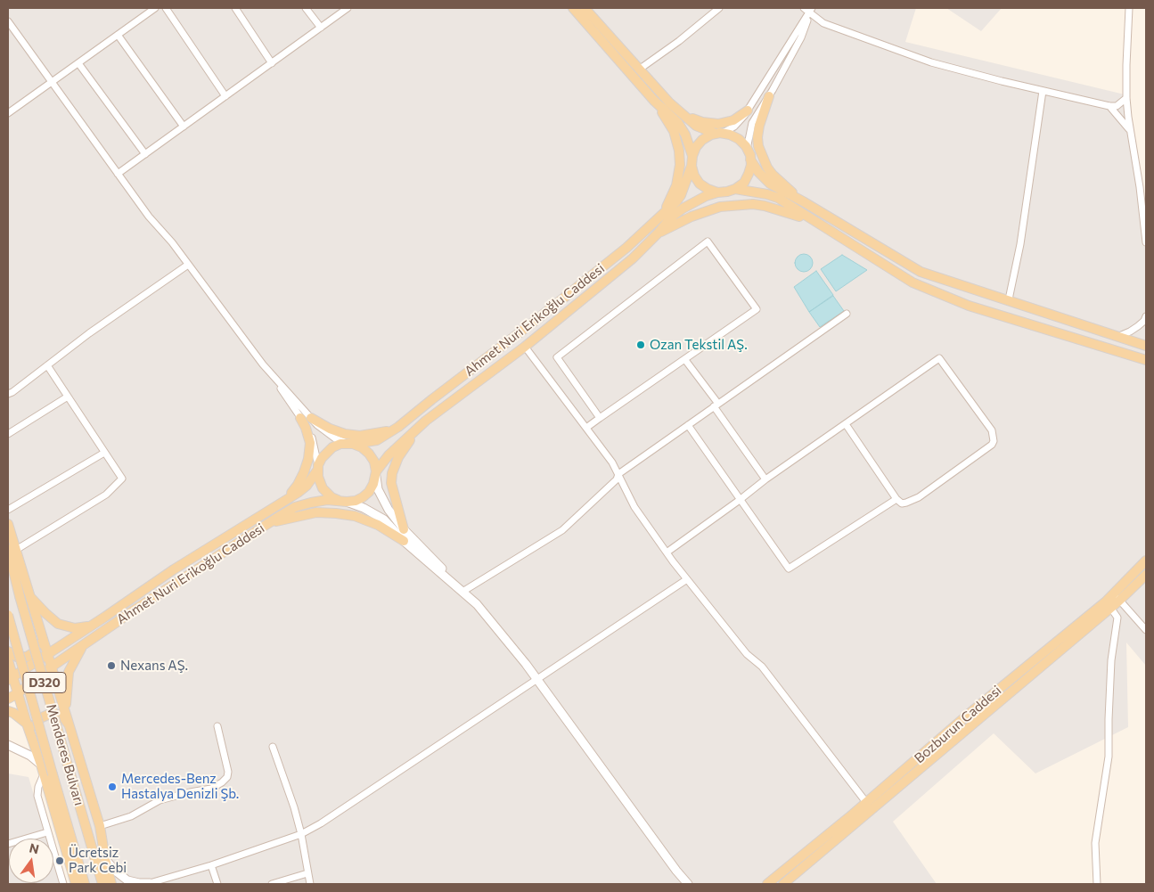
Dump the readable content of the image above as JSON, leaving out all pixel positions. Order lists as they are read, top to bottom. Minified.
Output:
{"streets":{"main road":["Ahmet Nuri Erikoğlu Caddesi","D320","Bozburun Caddesi","Menderes Bulvarı"]},"places":["Ozan Tekstil AŞ.","Nexans AŞ.","Mercedes-Benz Hastalya Denizli Şb.","Ücretsiz Park Cebi"],"north":"top"}
